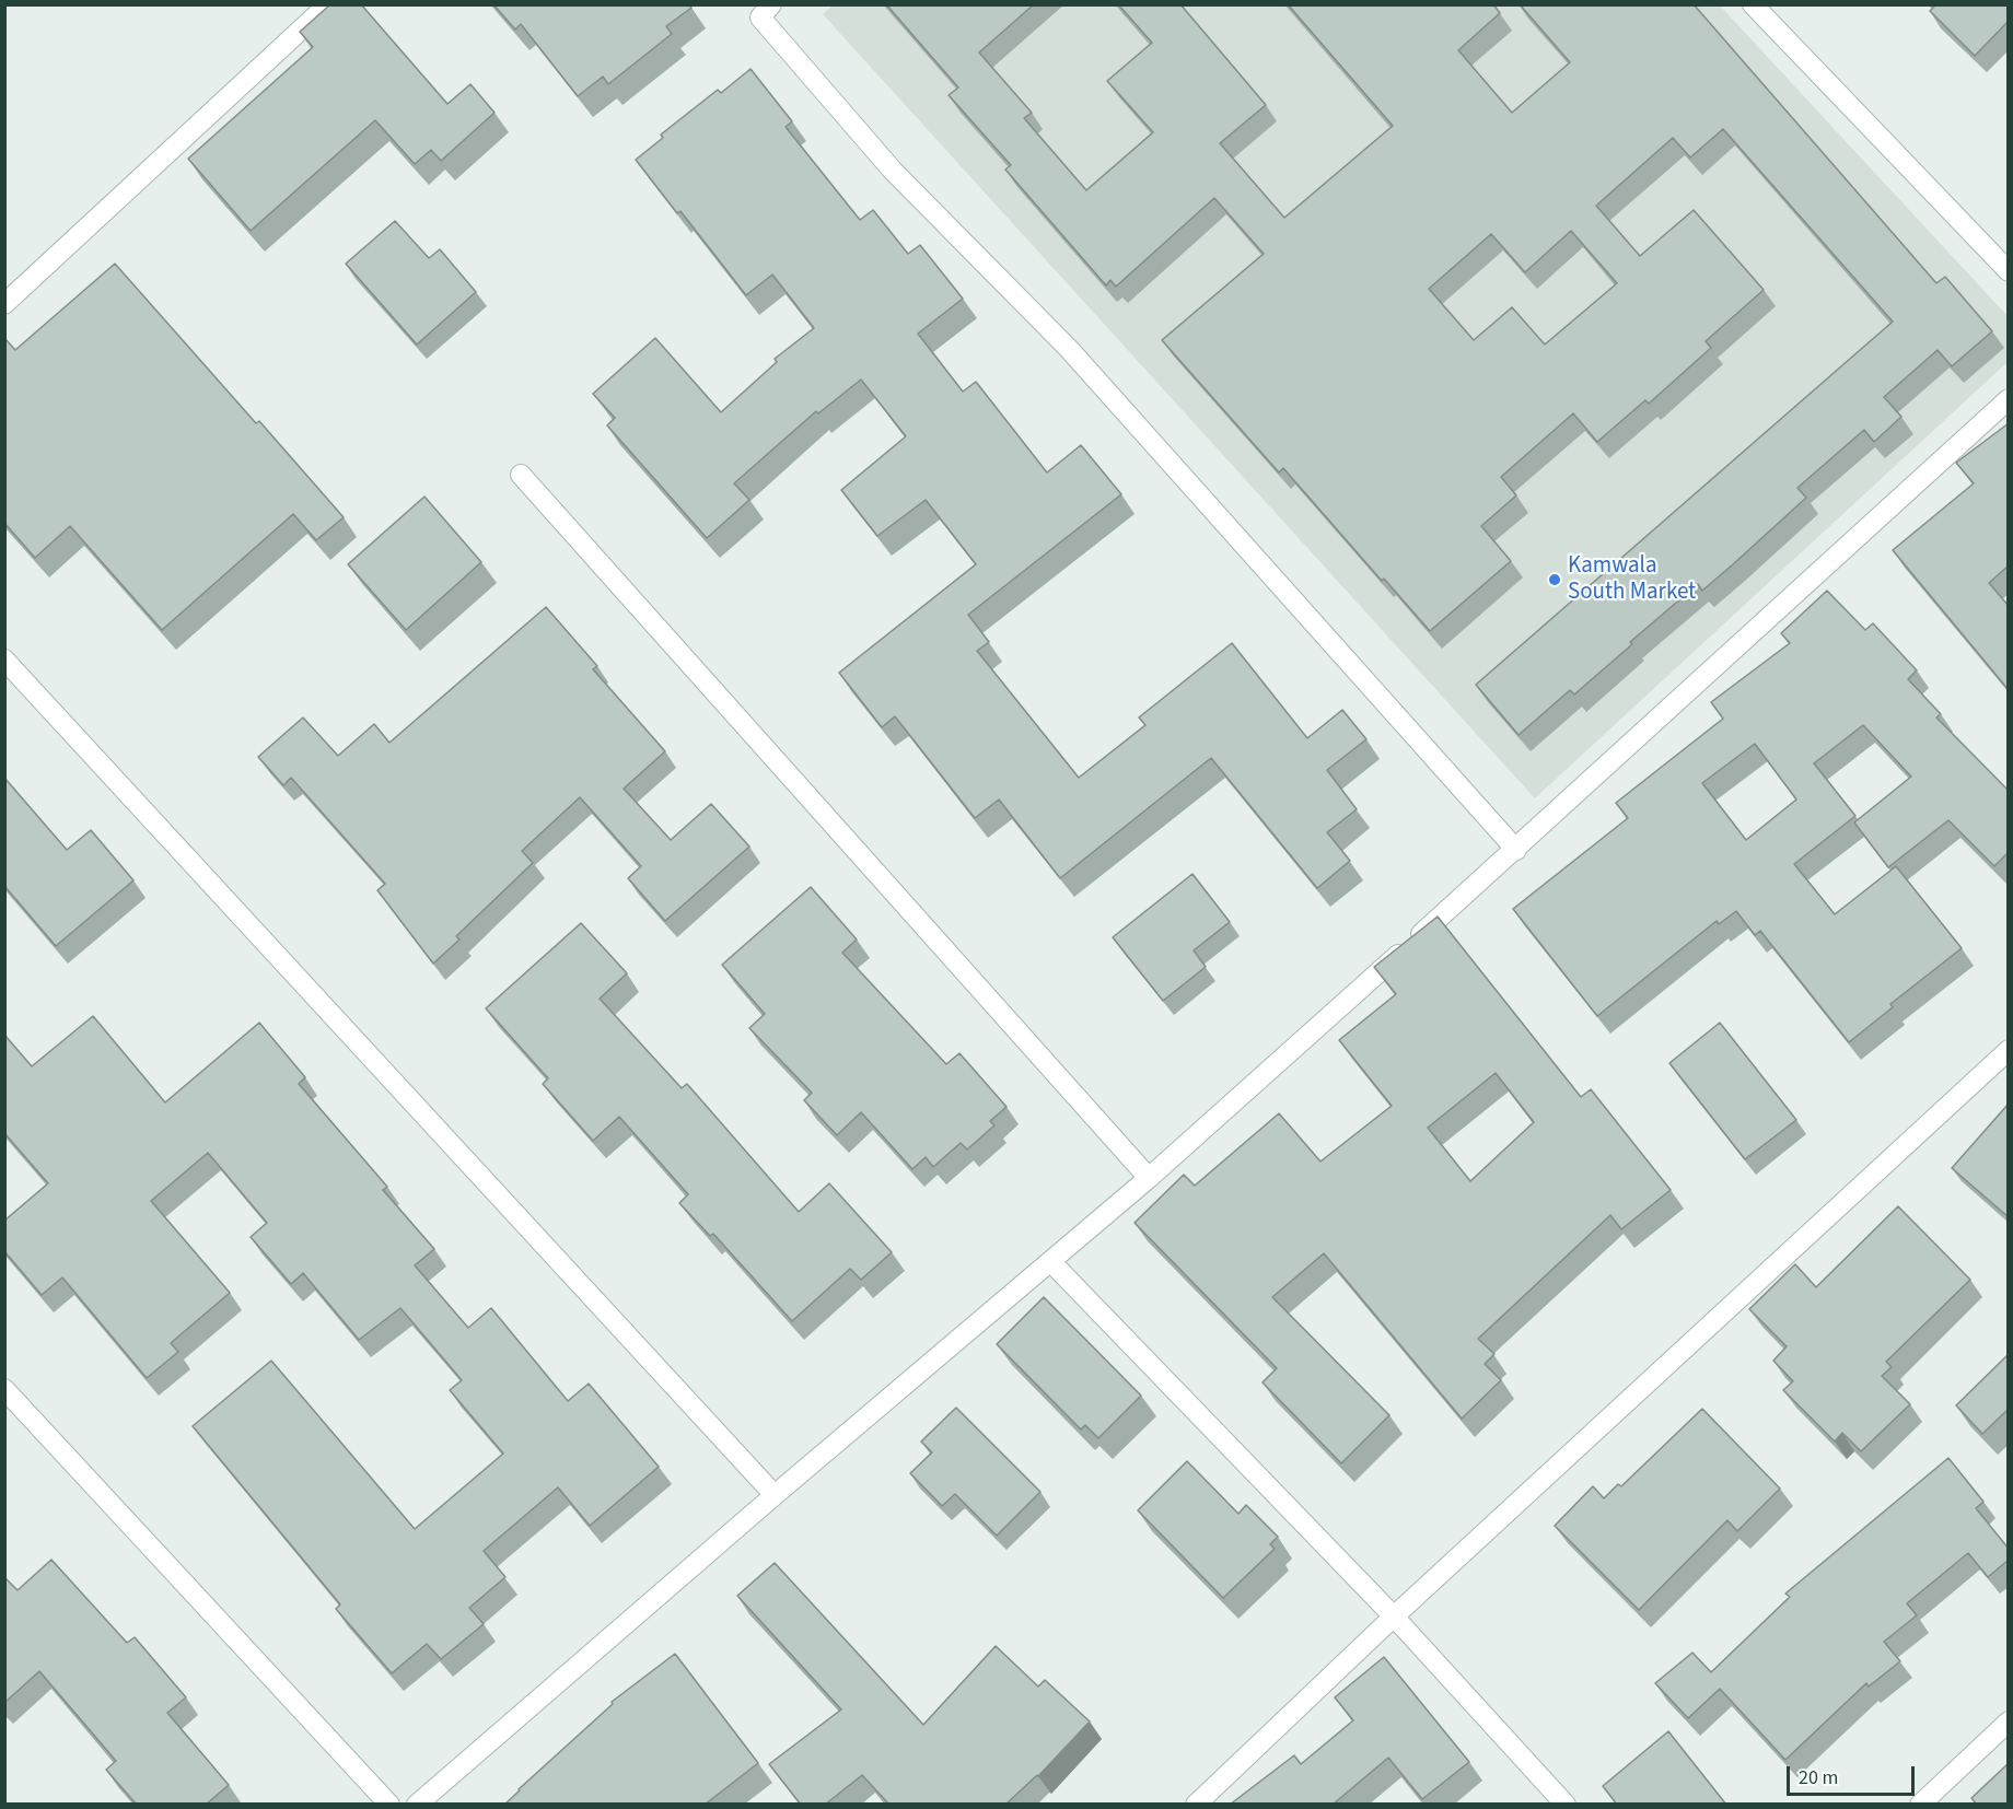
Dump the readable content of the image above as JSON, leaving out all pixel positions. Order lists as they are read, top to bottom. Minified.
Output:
{"places":["Kamwala South Market"],"scale_bar":"20 m"}
